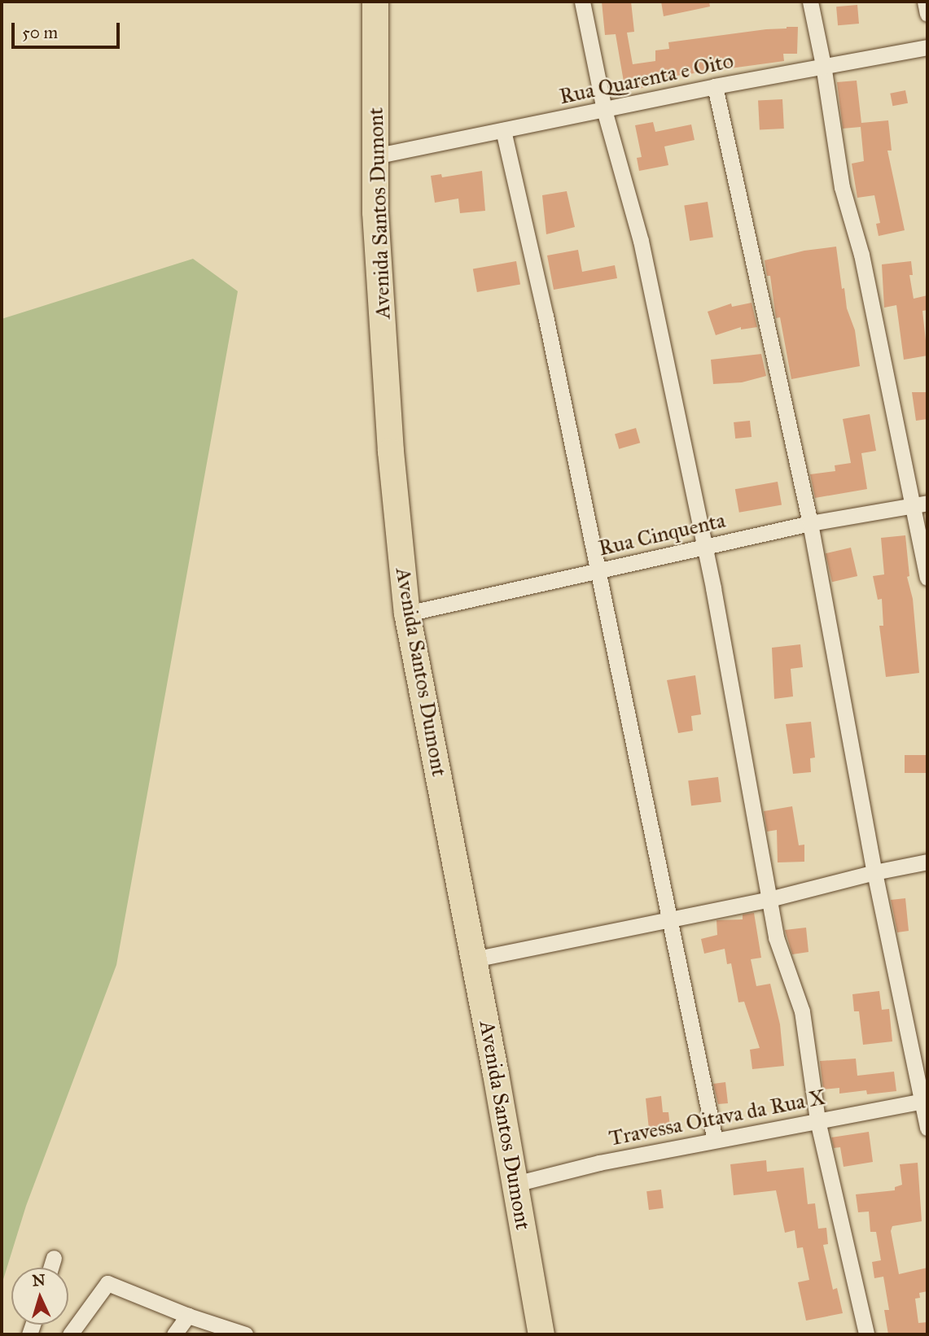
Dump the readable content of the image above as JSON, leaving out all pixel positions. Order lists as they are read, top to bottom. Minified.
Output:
{"streets":{"main road":["Avenida Santos Dumont"],"street":["Rua Quarenta e Oito","Rua Cinquenta","Travessa Oitava da Rua X"]},"crossings":[["Rua Quarenta e Oito","Avenida Santos Dumont"],["Avenida Santos Dumont","Rua Cinquenta"],["Avenida Santos Dumont","Travessa Oitava da Rua X"]],"scale_bar":"50 m","north":"top"}
